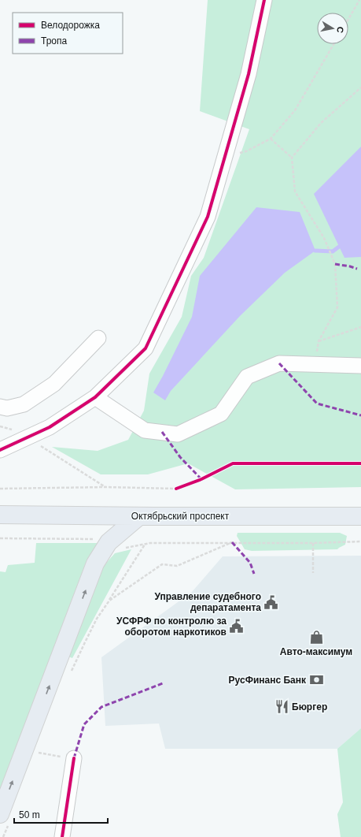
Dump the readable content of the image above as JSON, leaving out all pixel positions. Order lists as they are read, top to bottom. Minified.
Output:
{"streets":{"main road":["Октябрьский проспект"]},"places":{"public building":["Управление судебного депаратамента","УСФРФ по контролю за оборотом наркотиков"],"shop":["Авто-максимум"],"bank":["РусФинанс Банк"],"restaurant":["Бюргер"]},"legend":["Велодорожка","Тропа"],"scale_bar":"50 m","north":"right"}
